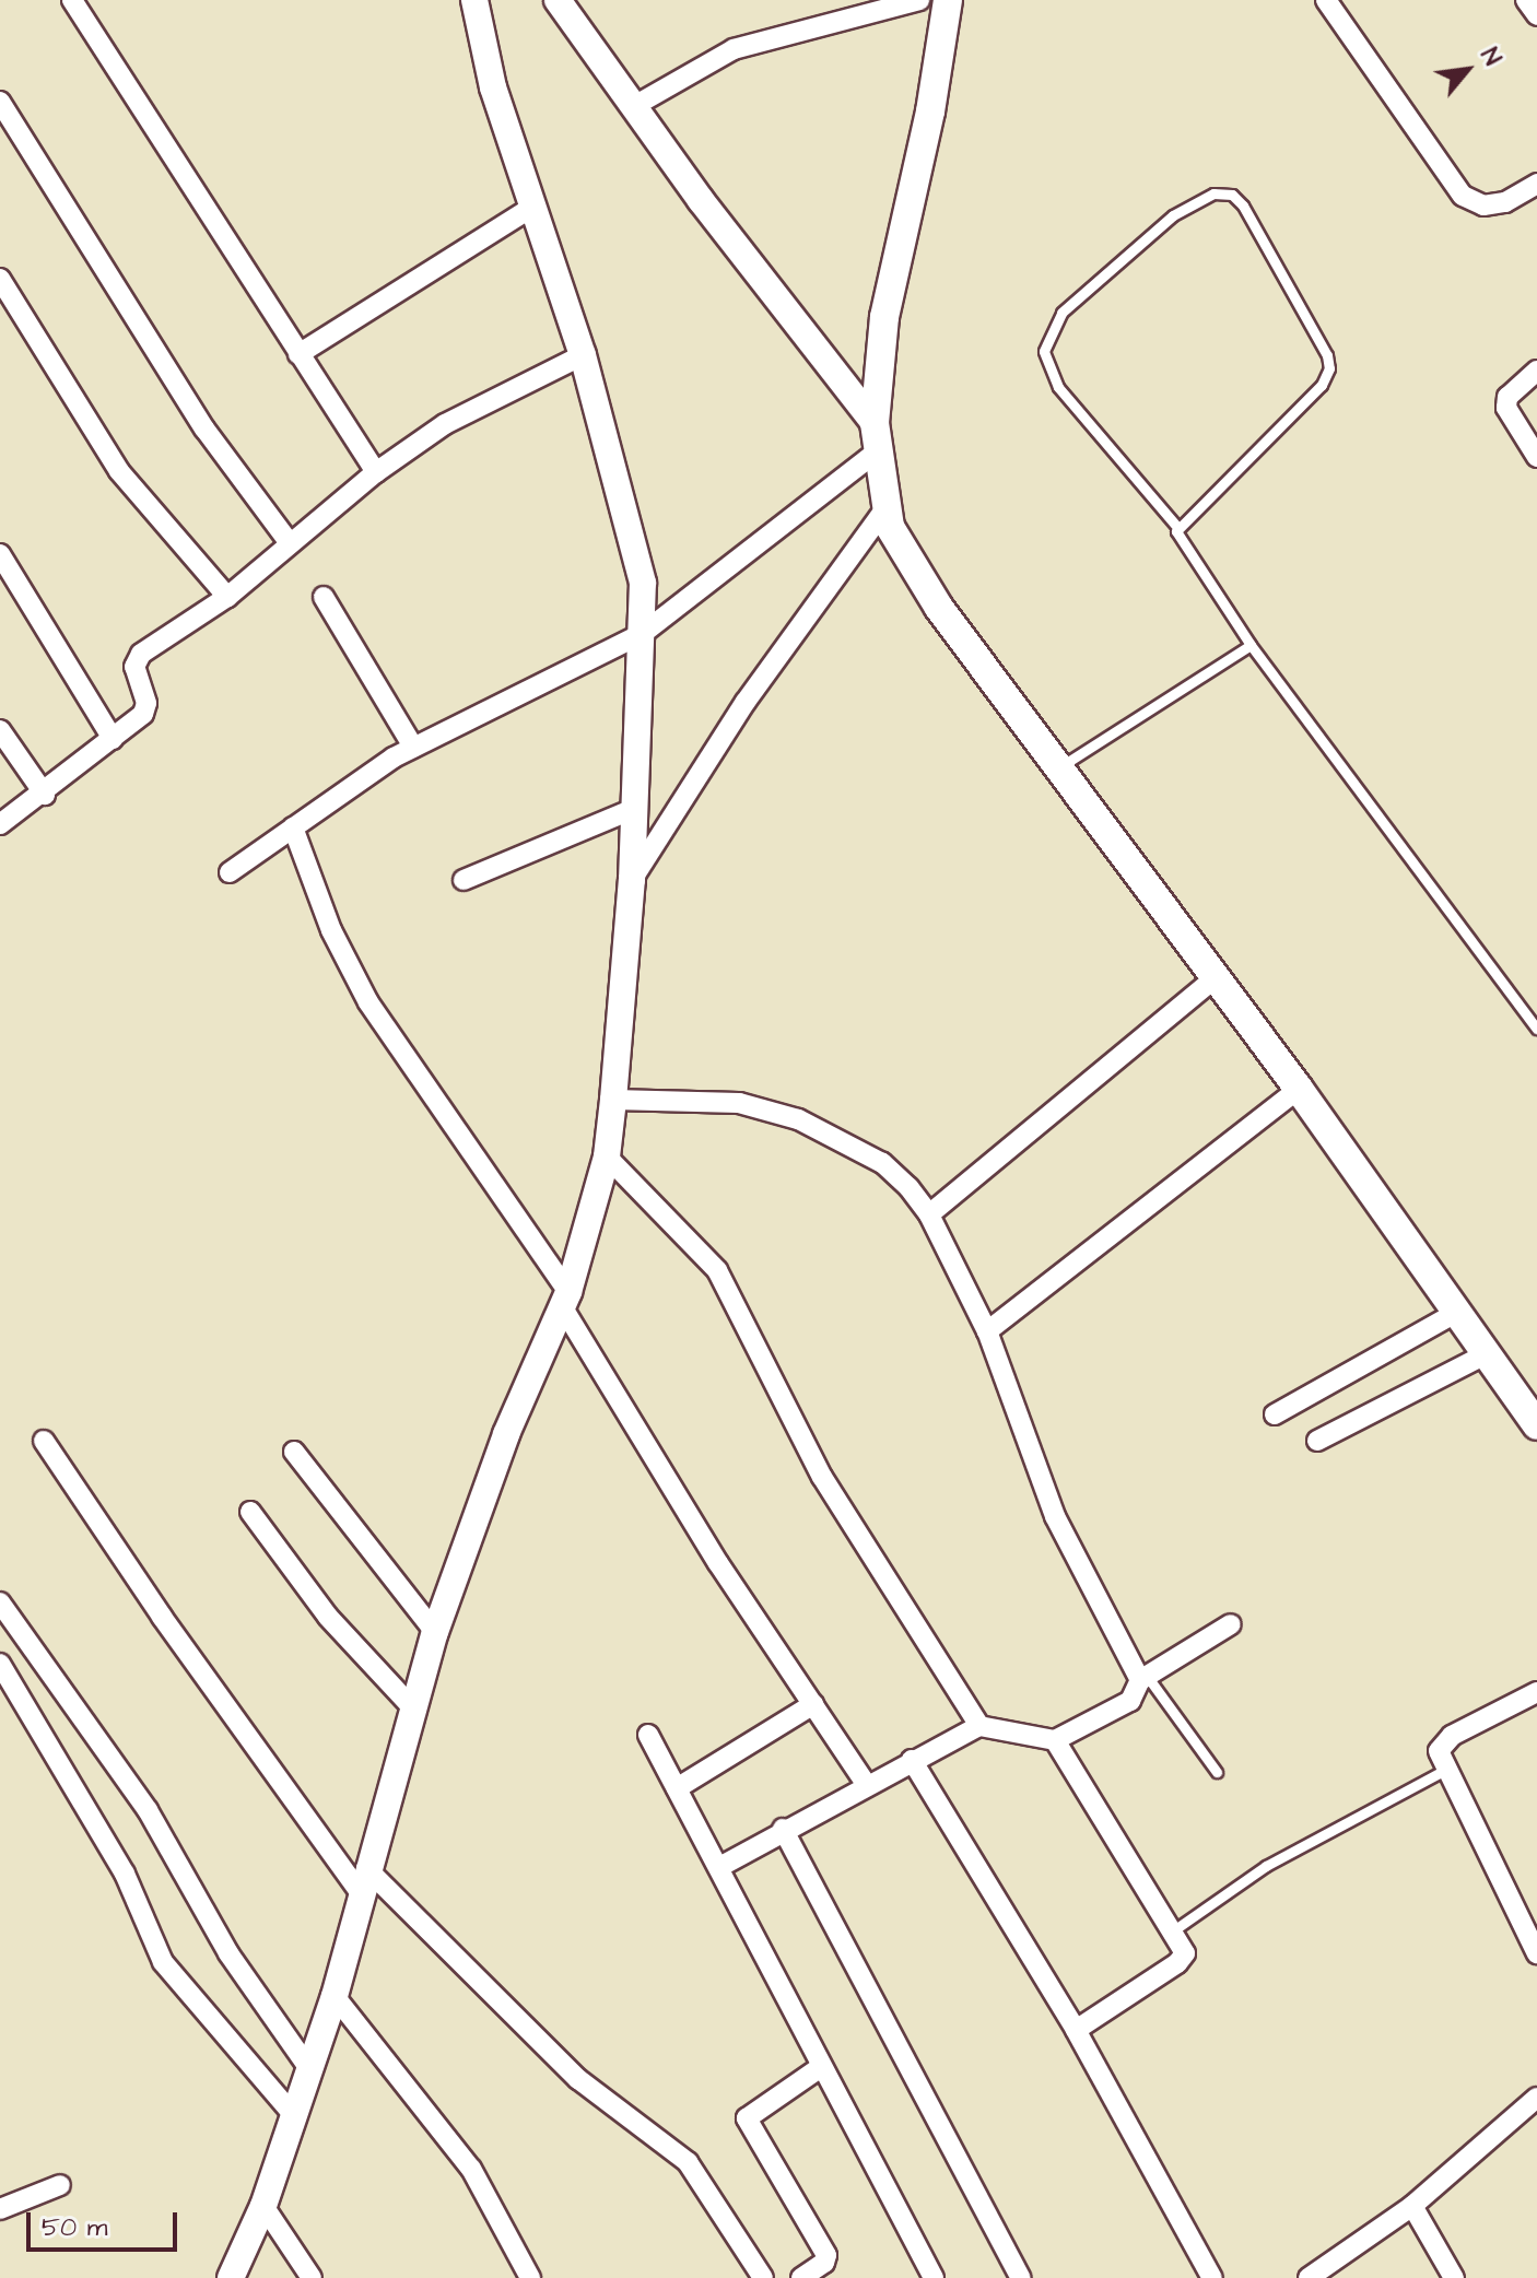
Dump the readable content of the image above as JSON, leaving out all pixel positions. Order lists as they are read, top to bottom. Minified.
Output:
{"scale_bar":"50 m","north":"top right"}
